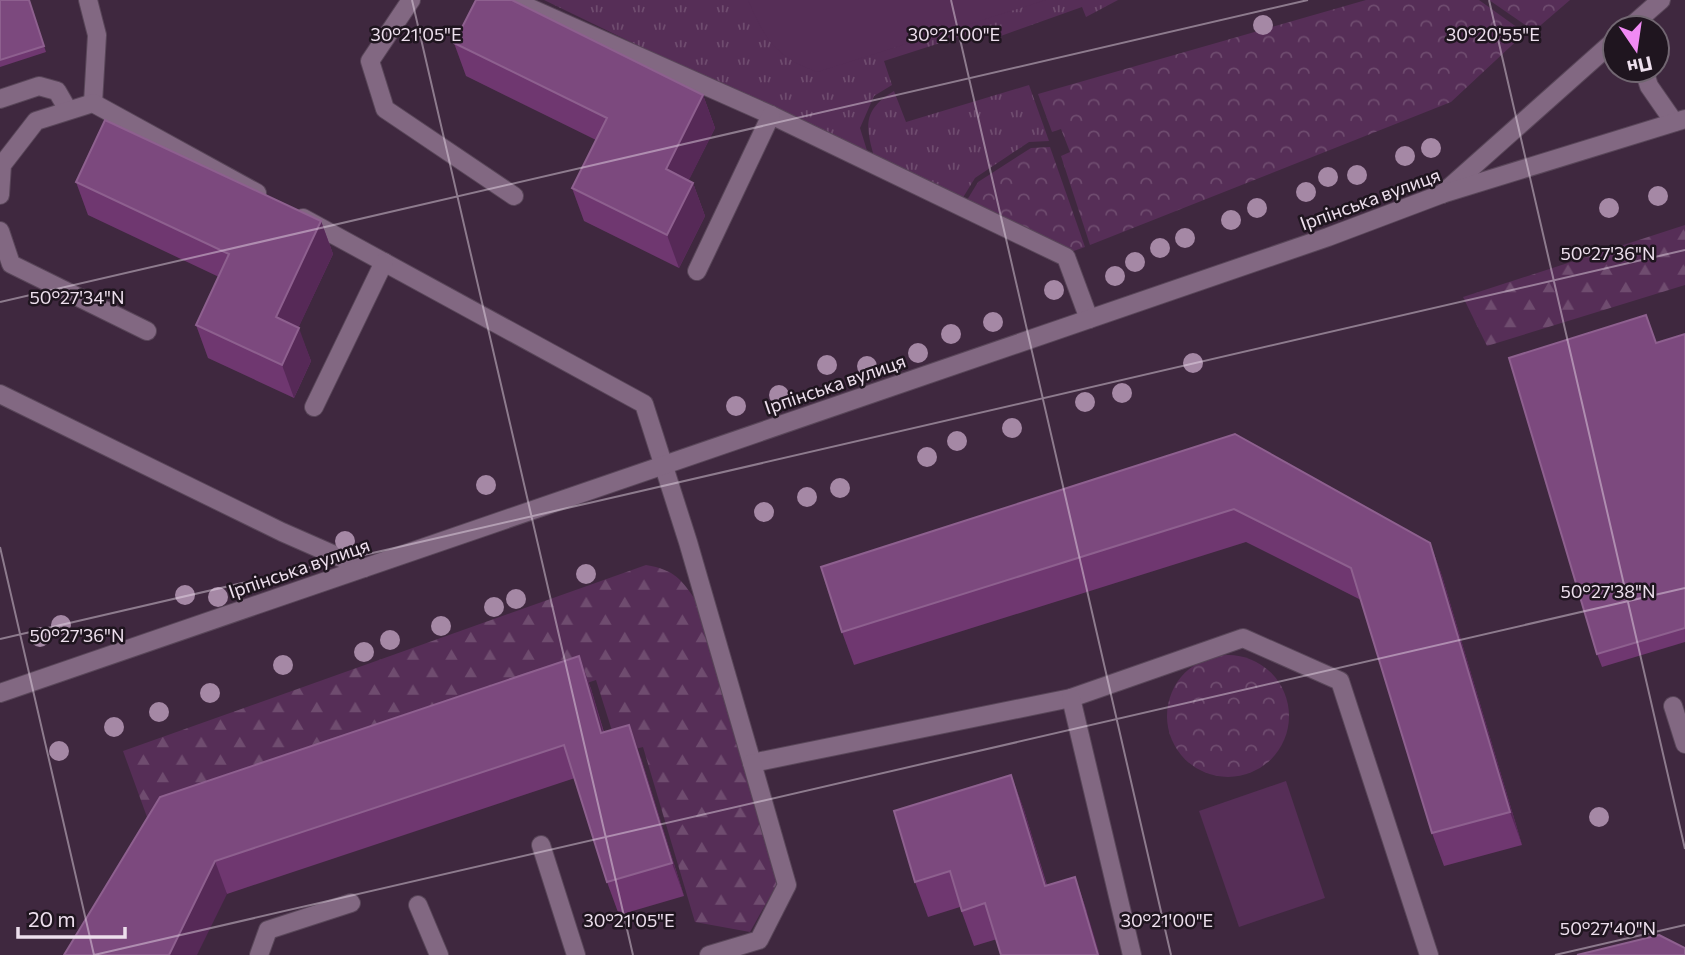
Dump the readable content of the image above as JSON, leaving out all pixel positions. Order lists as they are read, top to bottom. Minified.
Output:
{"streets":{"street":["Ірпінська вулиця"]},"scale_bar":"20 m","north":"bottom","coordinates":["30°21'05\"E","30°21'00\"E","30°20'55\"E","50°27'36\"N","50°27'34\"N","50°27'38\"N","50°27'40\"N"]}
